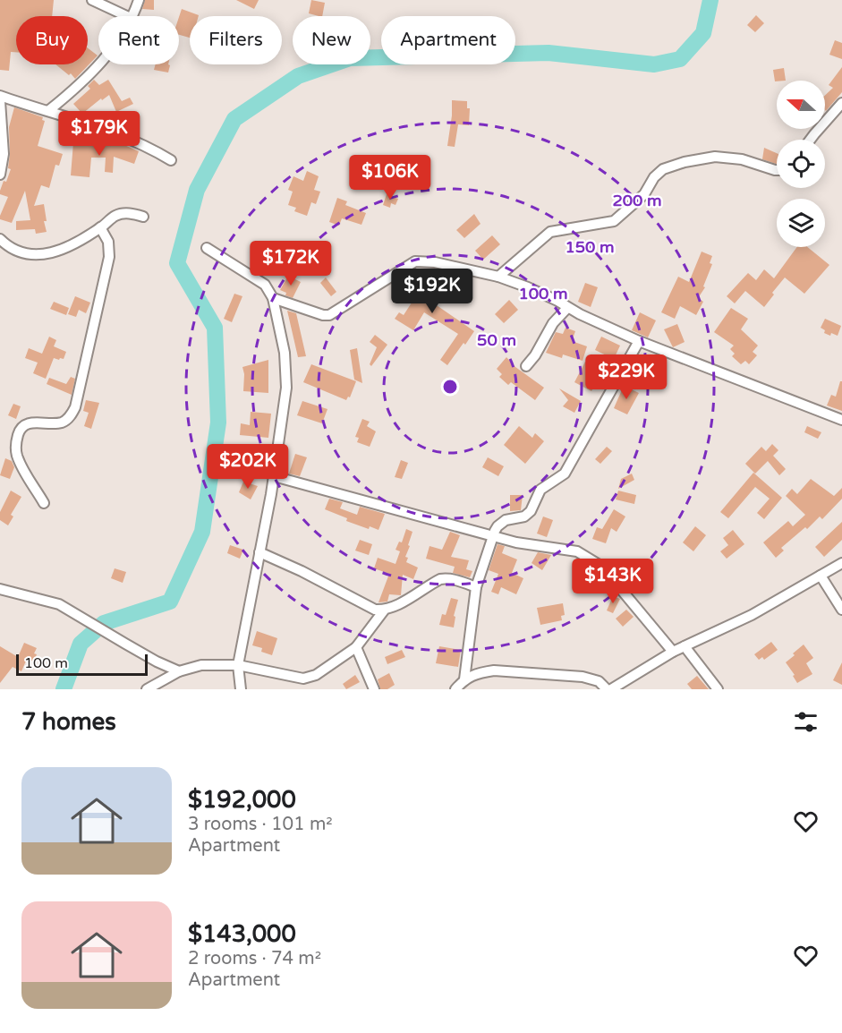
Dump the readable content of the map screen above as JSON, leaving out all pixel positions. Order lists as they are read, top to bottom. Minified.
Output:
{"scale_bar":"100 m","north":"left","page":{"chip":["Buy","Rent","Filters","New","Apartment"],"price":["$179K","$106K","$172K","$192K","$229K","$202K","$143K"],"scale":"100 m","heading":"7 homes","list":[{"name":"$192,000","note":"3 rooms · 101 m² · Apartment"},{"name":"$143,000","note":"2 rooms · 74 m² · Apartment"}]},"rings":["200 m","150 m","100 m","50 m"]}
